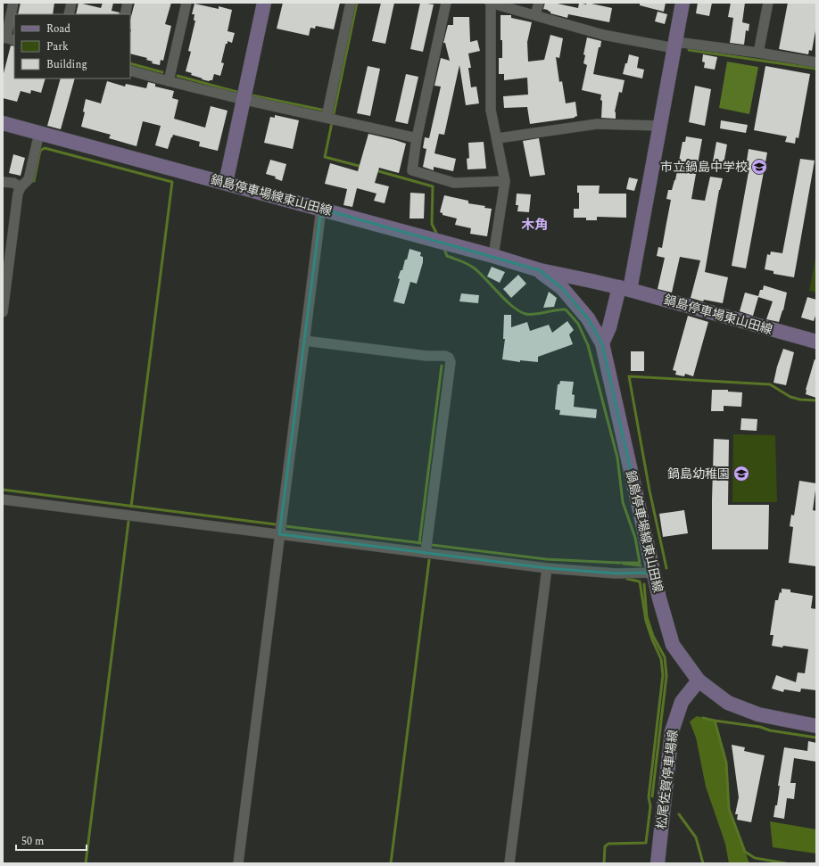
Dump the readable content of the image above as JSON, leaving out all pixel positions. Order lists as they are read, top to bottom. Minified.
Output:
{"streets":{"main road":["鍋島停車場線東山田線","鍋島停車場東山田線","松尾佐賀停車場線"]},"crossings":[["鍋島停車場線東山田線","鍋島停車場東山田線"],["鍋島停車場線東山田線","松尾佐賀停車場線"]],"districts":["木角"],"places":{"school or university":["市立鍋島中学校","鍋島幼稚園"]},"legend":["Road","Park","Building"],"scale_bar":"50 m"}
